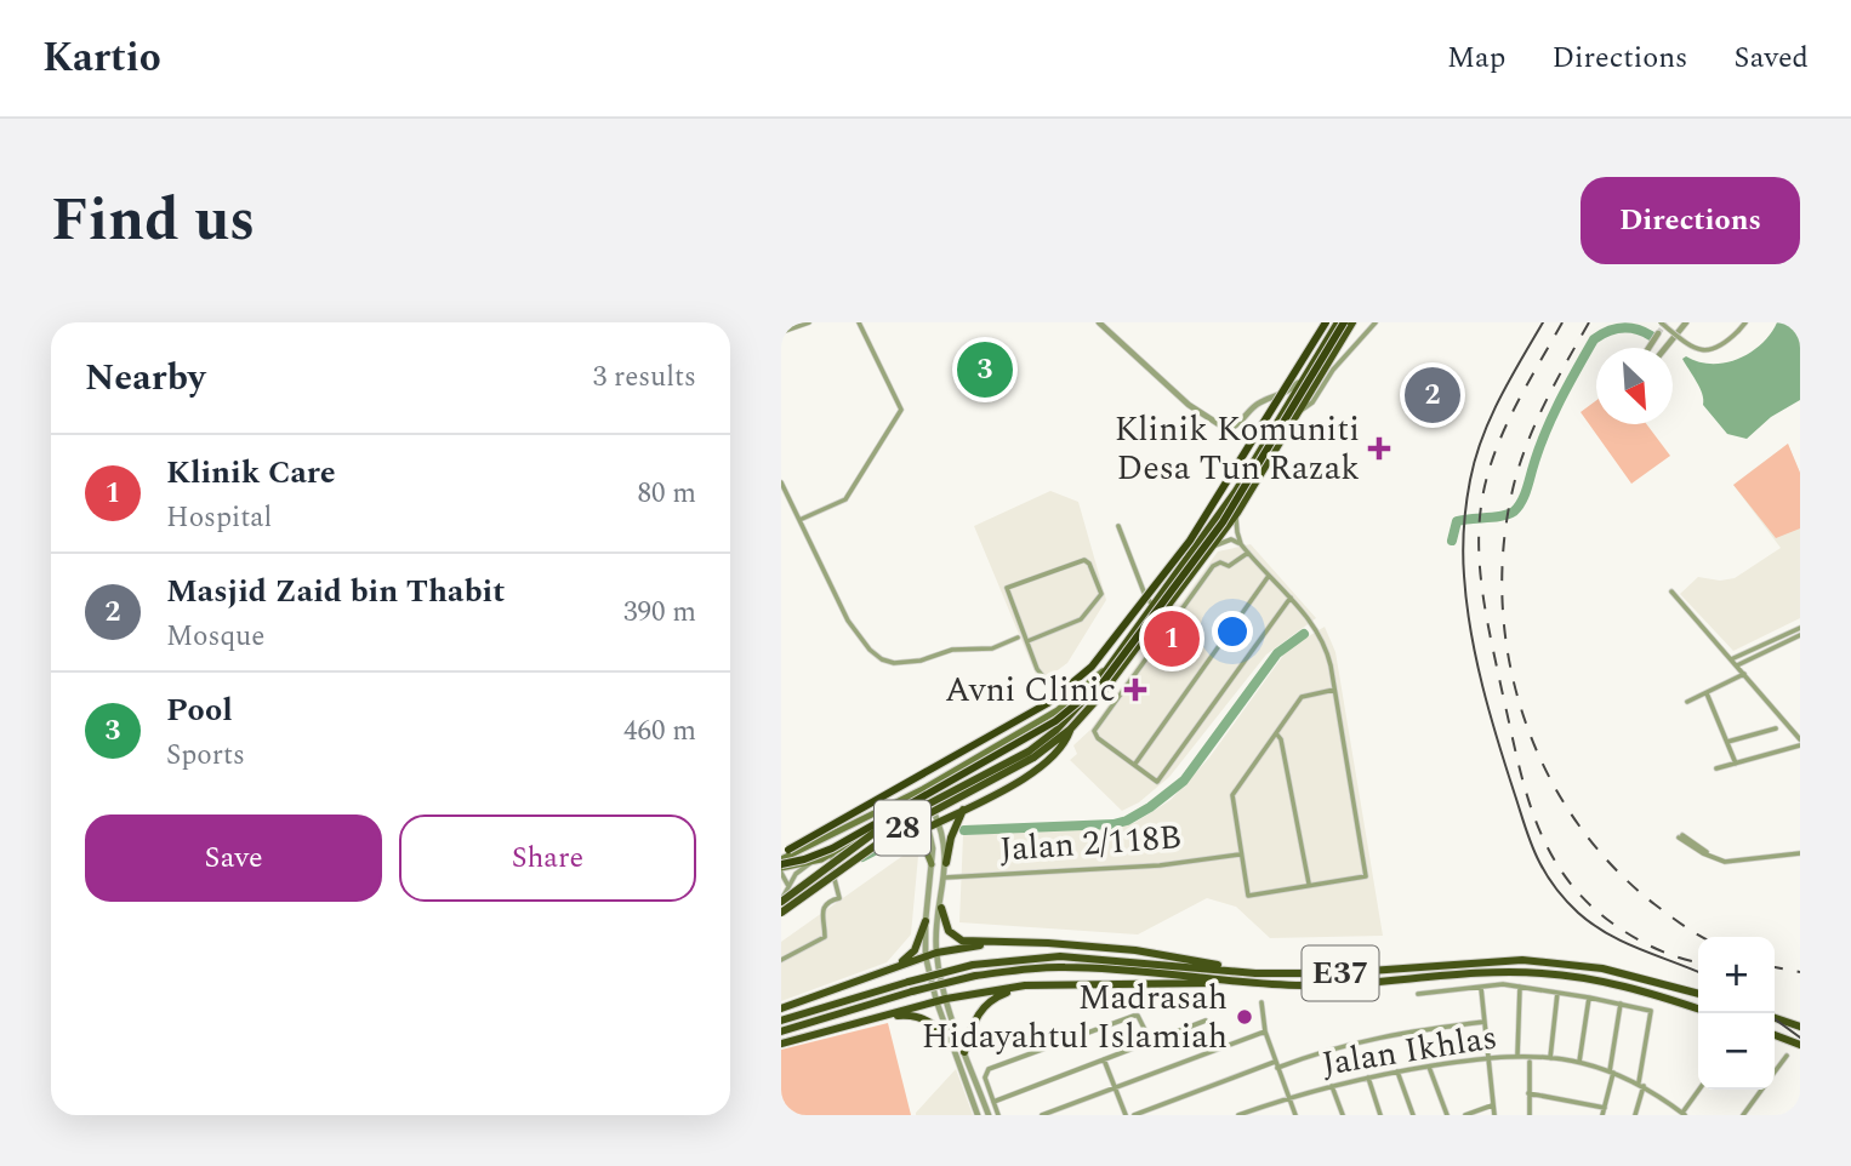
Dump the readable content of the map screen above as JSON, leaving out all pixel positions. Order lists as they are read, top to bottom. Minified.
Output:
{"streets":{"highway":["28","E37"],"street":["Jalan 2/118B","Jalan Ikhlas"]},"places":{"health":["Klinik Komuniti Desa Tun Razak","Avni Clinic"],"other":["Madrasah Hidayahtul Islamiah"]},"north":"bottom right","page":{"header":"Kartio","nav":["Map","Directions","Saved"],"title":"Find us","buttons":["Directions",["Save","Share"]],"heading":["Nearby","3 results"],"pins":["3","2","1"],"list":[{"mark":"1","name":"Klinik Care","note":"Hospital","value":"80 m"},{"mark":"2","name":"Masjid Zaid bin Thabit","note":"Mosque","value":"390 m"},{"mark":"3","name":"Pool","note":"Sports","value":"460 m"}],"map_buttons":["+","−"]}}
